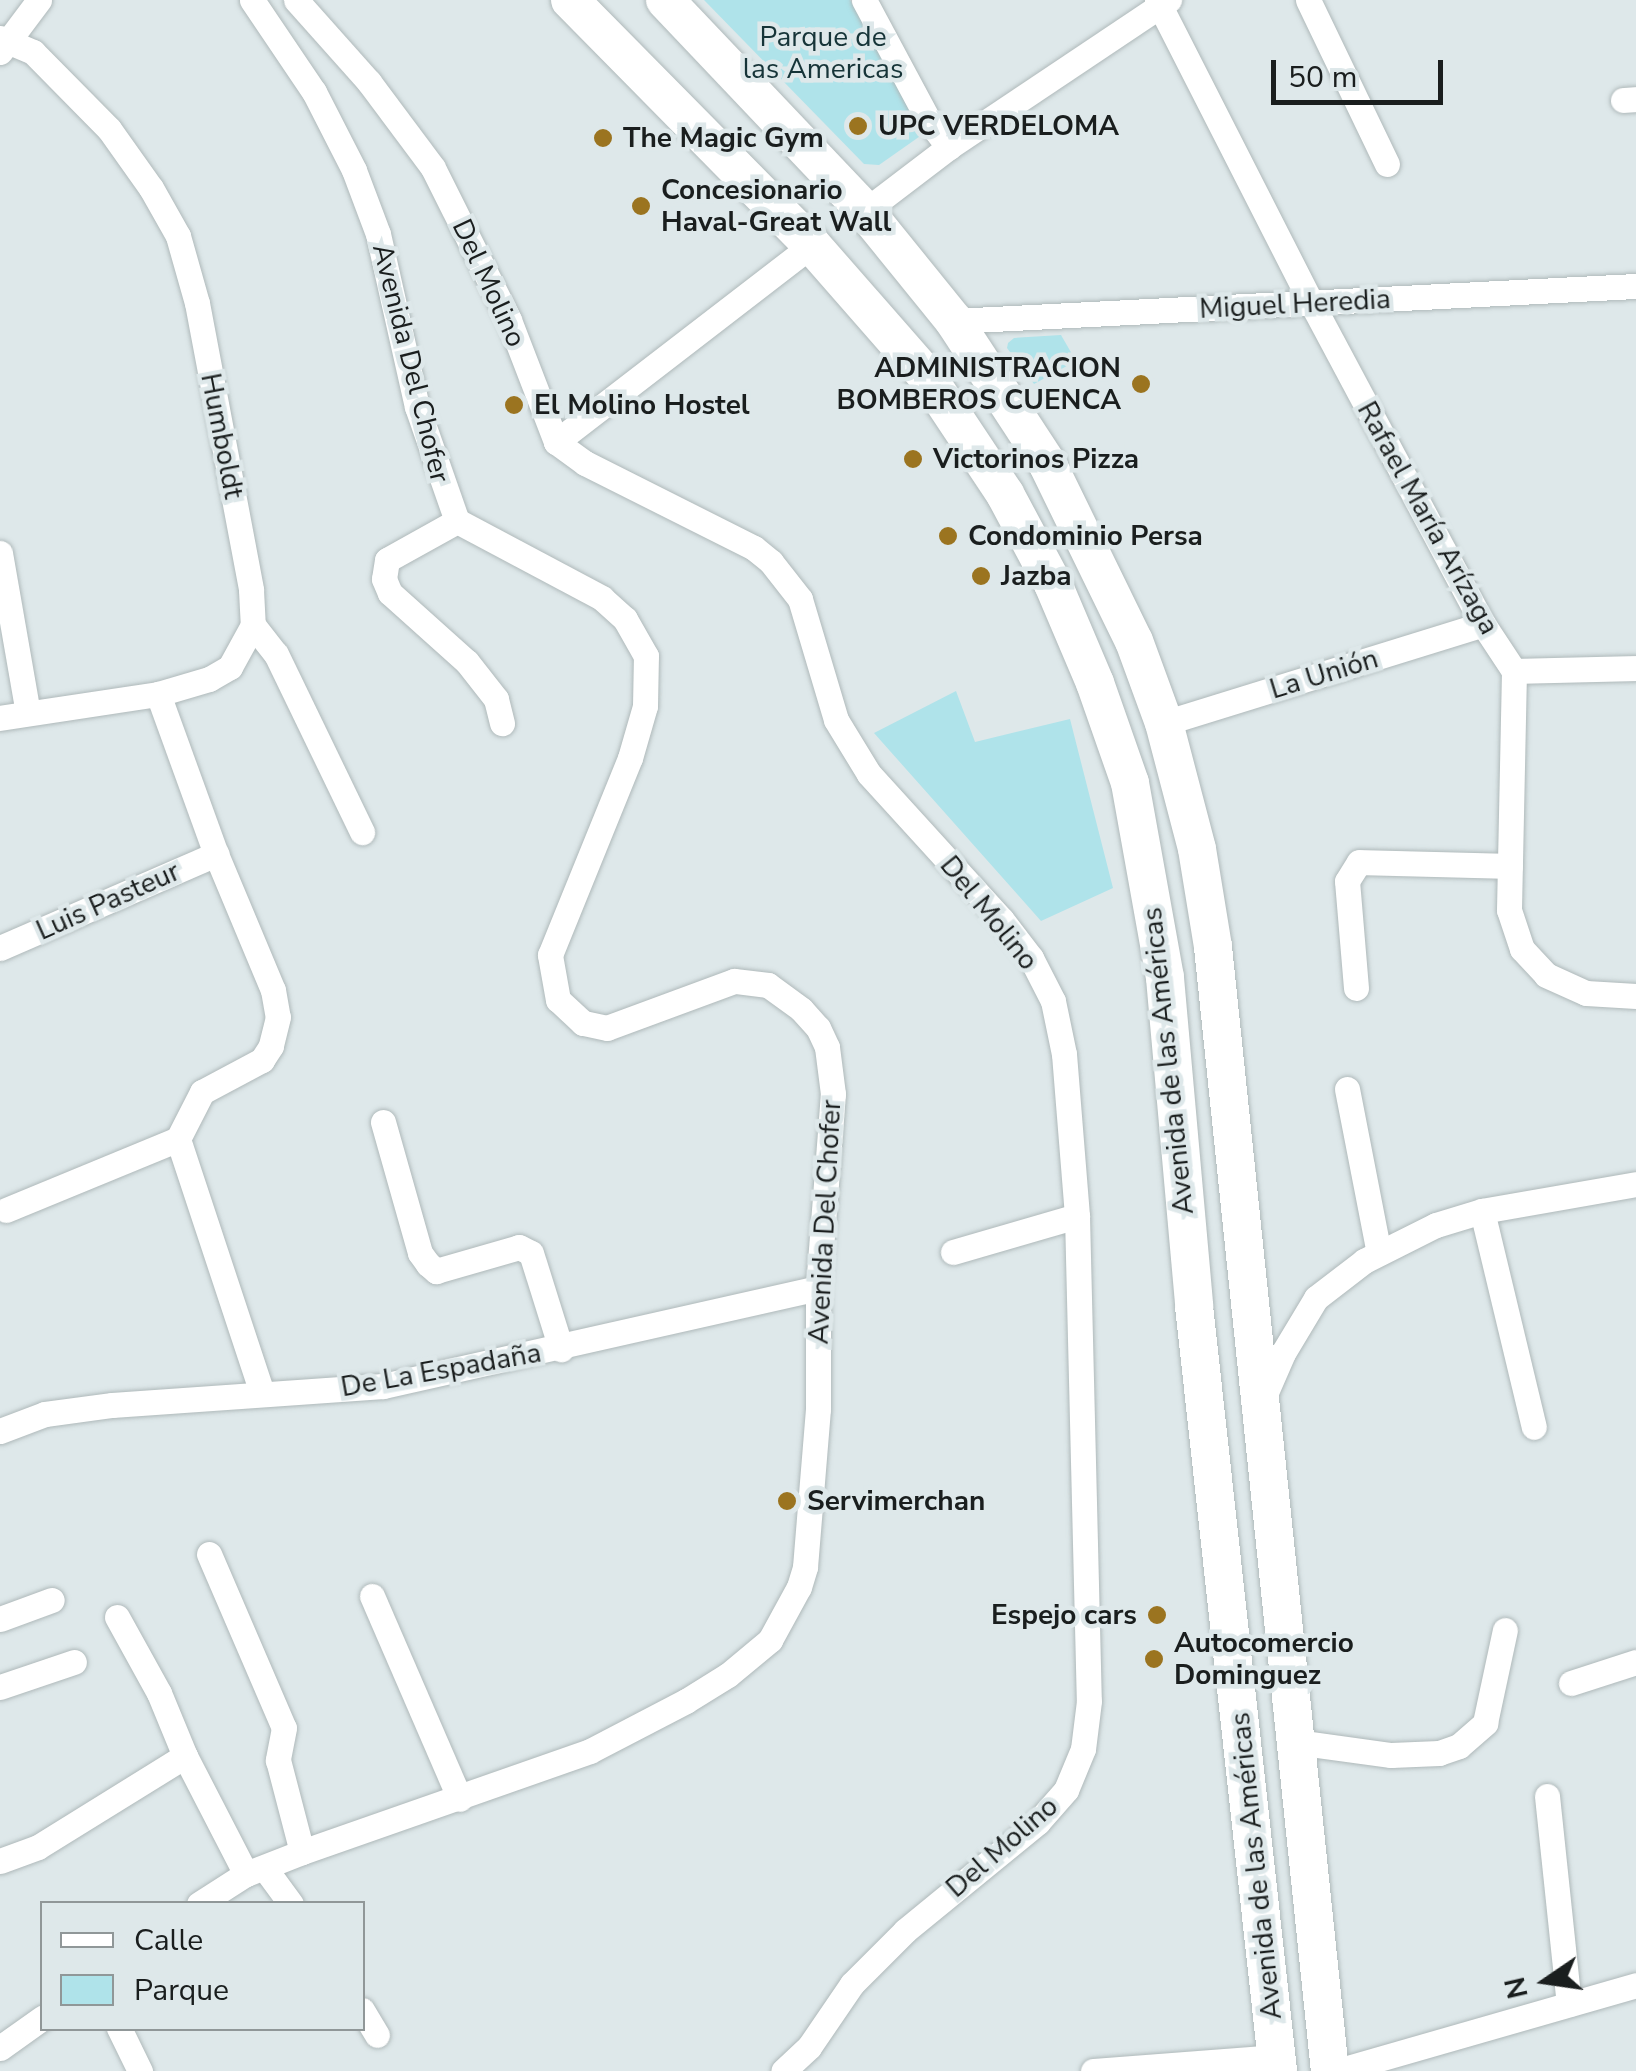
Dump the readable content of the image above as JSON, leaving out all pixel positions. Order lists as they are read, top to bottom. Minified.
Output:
{"streets":{"main road":["Avenida de las Américas"],"street":["Del Molino","Miguel Heredia","Avenida Del Chofer","Humboldt","Rafael María Arízaga","La Unión","Luis Pasteur","De La Espadaña"]},"crossings":[["Miguel Heredia","Rafael María Arízaga"],["Miguel Heredia","Avenida de las Américas"],["Avenida Del Chofer","De La Espadaña"],["Rafael María Arízaga","La Unión"],["La Unión","Avenida de las Américas"]],"parks":["Parque de las Americas"],"places":["UPC VERDELOMA","The Magic Gym","Concesionario Haval-Great Wall","ADMINISTRACION BOMBEROS CUENCA","El Molino Hostel","Victorinos Pizza","Condominio Persa","Jazba","Servimerchan","Espejo cars","Autocomercio Dominguez"],"legend":["Calle","Parque"],"scale_bar":"50 m","north":"left"}
